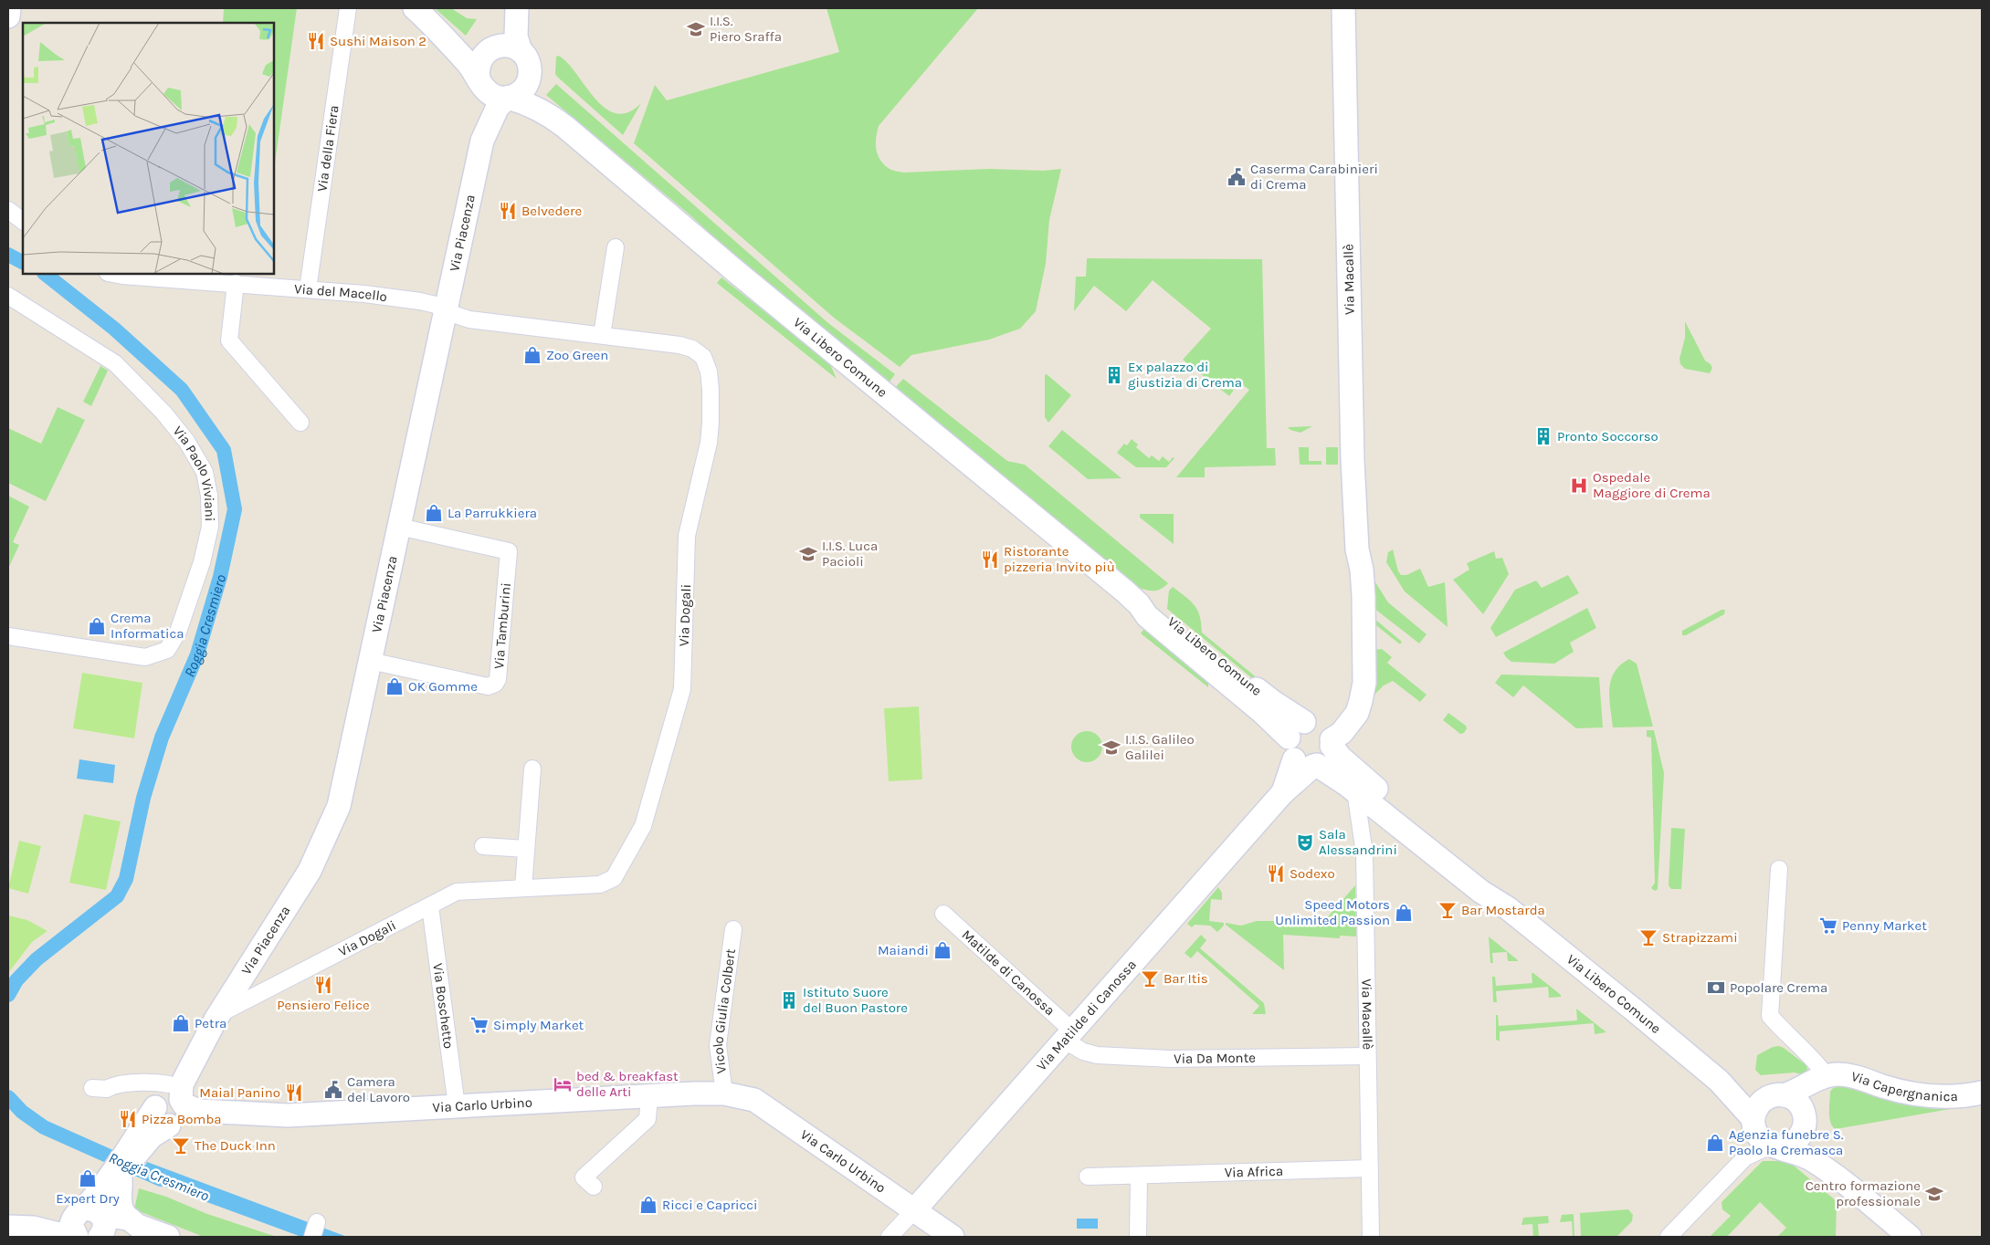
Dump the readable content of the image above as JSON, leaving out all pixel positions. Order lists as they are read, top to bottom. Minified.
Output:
{"streets":{"street":["Via della Fiera","Via Piacenza","Via Macallè","Via del Macello","Via Libero Comune","Via Paolo Viviani","Via Dogali","Via Tamburini","Matilde di Canossa","Via Boschetto","Vicolo Giulia Colbert","Via Matilde di Canossa","Via Da Monte","Via Capergnanica","Via Carlo Urbino","Via Africa"]},"crossings":[["Via della Fiera","Via del Macello"],["Via Piacenza","Via del Macello"],["Via Piacenza","Via Libero Comune"],["Via Piacenza","Via Dogali"],["Via Piacenza","Via Tamburini"],["Via Piacenza","Via Carlo Urbino"],["Via Macallè","Via Libero Comune"],["Via Macallè","Via Matilde di Canossa"],["Via Macallè","Via Da Monte"],["Via Macallè","Via Africa"],["Via del Macello","Via Dogali"],["Via Libero Comune","Via Matilde di Canossa"],["Via Libero Comune","Via Capergnanica"],["Via Dogali","Via Boschetto"],["Matilde di Canossa","Via Matilde di Canossa"],["Matilde di Canossa","Via Da Monte"],["Via Boschetto","Via Carlo Urbino"],["Vicolo Giulia Colbert","Via Carlo Urbino"],["Via Matilde di Canossa","Via Da Monte"],["Via Matilde di Canossa","Via Carlo Urbino"]],"water":["Roggia Cresmiero"],"places":{"school or university":["I.I.S. Piero Sraffa","I.I.S. Luca Pacioli","I.I.S. Galileo Galilei","Centro formazione professionale"],"restaurant":["Sushi Maison 2","Belvedere","Ristorante pizzeria Invito più","Sodexo","Pensiero Felice","Maial Panino","Pizza Bomba"],"public building":["Caserma Carabinieri di Crema","Camera del Lavoro"],"shop":["Zoo Green","La Parrukkiera","Crema Informatica","OK Gomme","Speed Motors Unlimited Passion","Maiandi","Petra","Agenzia funebre S. Paolo la Cremasca","Expert Dry","Ricci e Capricci"],"building":["Ex palazzo di giustizia di Crema","Pronto Soccorso","Istituto Suore del Buon Pastore"],"hospital":["Ospedale Maggiore di Crema"],"theatre":["Sala Alessandrini"],"bar":["Bar Mostarda","Strapizzami","Bar Itis","The Duck Inn"],"supermarket":["Penny Market","Simply Market"],"bank":["Popolare Crema"],"hotel":["bed & breakfast delle Arti"]}}
